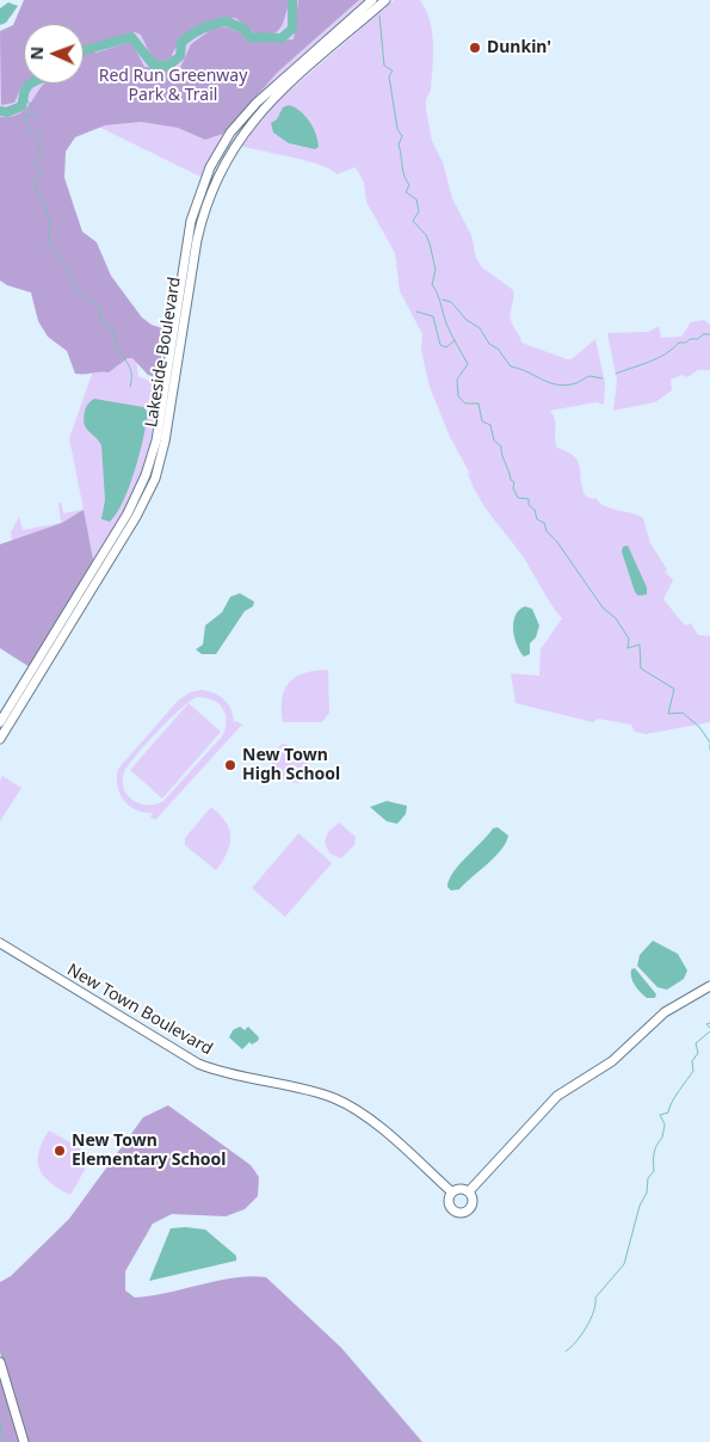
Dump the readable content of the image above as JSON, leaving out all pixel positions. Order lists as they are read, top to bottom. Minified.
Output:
{"streets":{"main road":["Lakeside Boulevard","New Town Boulevard"]},"parks":["Red Run Greenway Park & Trail"],"places":["Dunkin'","New Town High School","New Town Elementary School"],"north":"left"}
